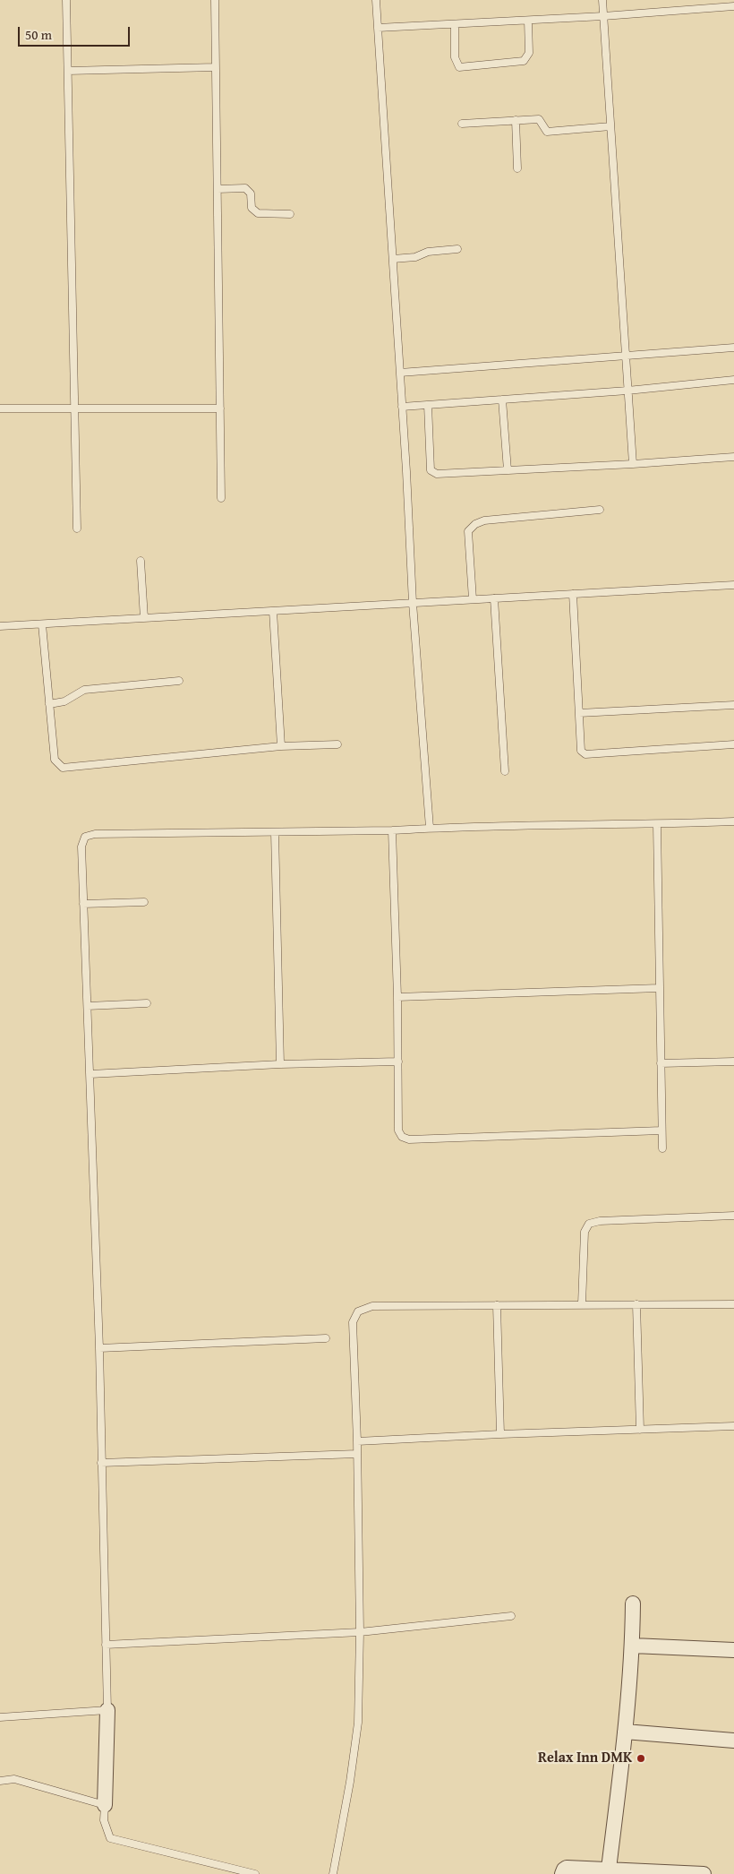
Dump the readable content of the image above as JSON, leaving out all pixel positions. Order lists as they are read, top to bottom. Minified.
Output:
{"places":["Relax Inn DMK"],"scale_bar":"50 m"}
